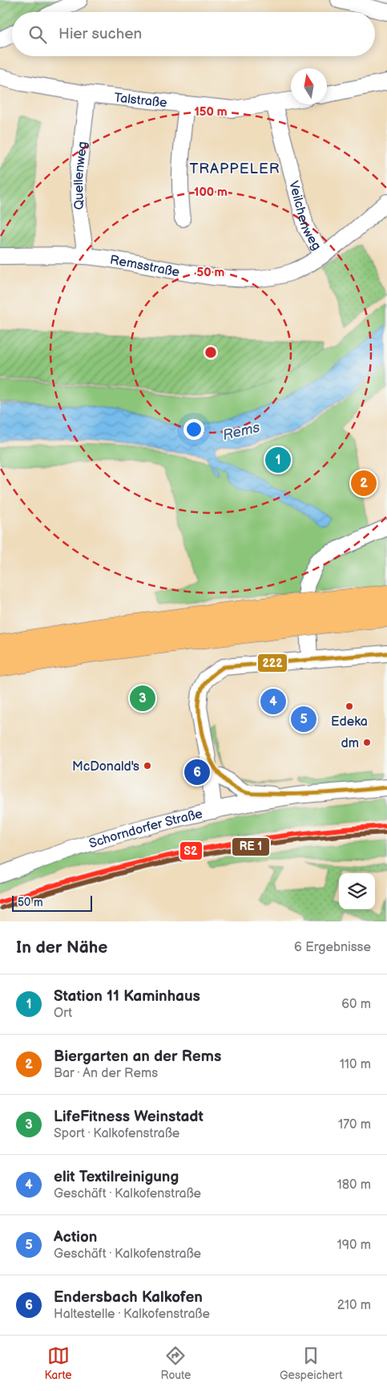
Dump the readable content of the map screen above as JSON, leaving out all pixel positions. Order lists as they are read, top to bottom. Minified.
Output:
{"streets":{"street":["Talstraße","Quellenweg","Veilchenweg","Remsstraße","Schorndorfer Straße"]},"crossings":[["Talstraße","Quellenweg"],["Talstraße","Veilchenweg"],["Quellenweg","Remsstraße"],["Veilchenweg","Remsstraße"]],"districts":["TRAPPELER"],"water":["Rems"],"places":["Edeka","dm","McDonald's"],"lines":["transit line 222","transit line S2"],"scale_bar":"50 m","north":"top","page":{"search":"Hier suchen","pins":["1","2","3","4","5","6"],"scale":"50 m","heading":["In der Nähe","6 Ergebnisse"],"list":[{"mark":"1","name":"Station 11 Kaminhaus","note":"Ort","value":"60 m"},{"mark":"2","name":"Biergarten an der Rems","note":"Bar · An der Rems","value":"110 m"},{"mark":"3","name":"LifeFitness Weinstadt","note":"Sport · Kalkofenstraße","value":"170 m"},{"mark":"4","name":"elit Textilreinigung","note":"Geschäft · Kalkofenstraße","value":"180 m"},{"mark":"5","name":"Action","note":"Geschäft · Kalkofenstraße","value":"190 m"},{"mark":"6","name":"Endersbach Kalkofen","note":"Haltestelle · Kalkofenstraße","value":"210 m"}],"nav":["Karte","Route","Gespeichert"]},"rings":["150 m","100 m","50 m"]}
